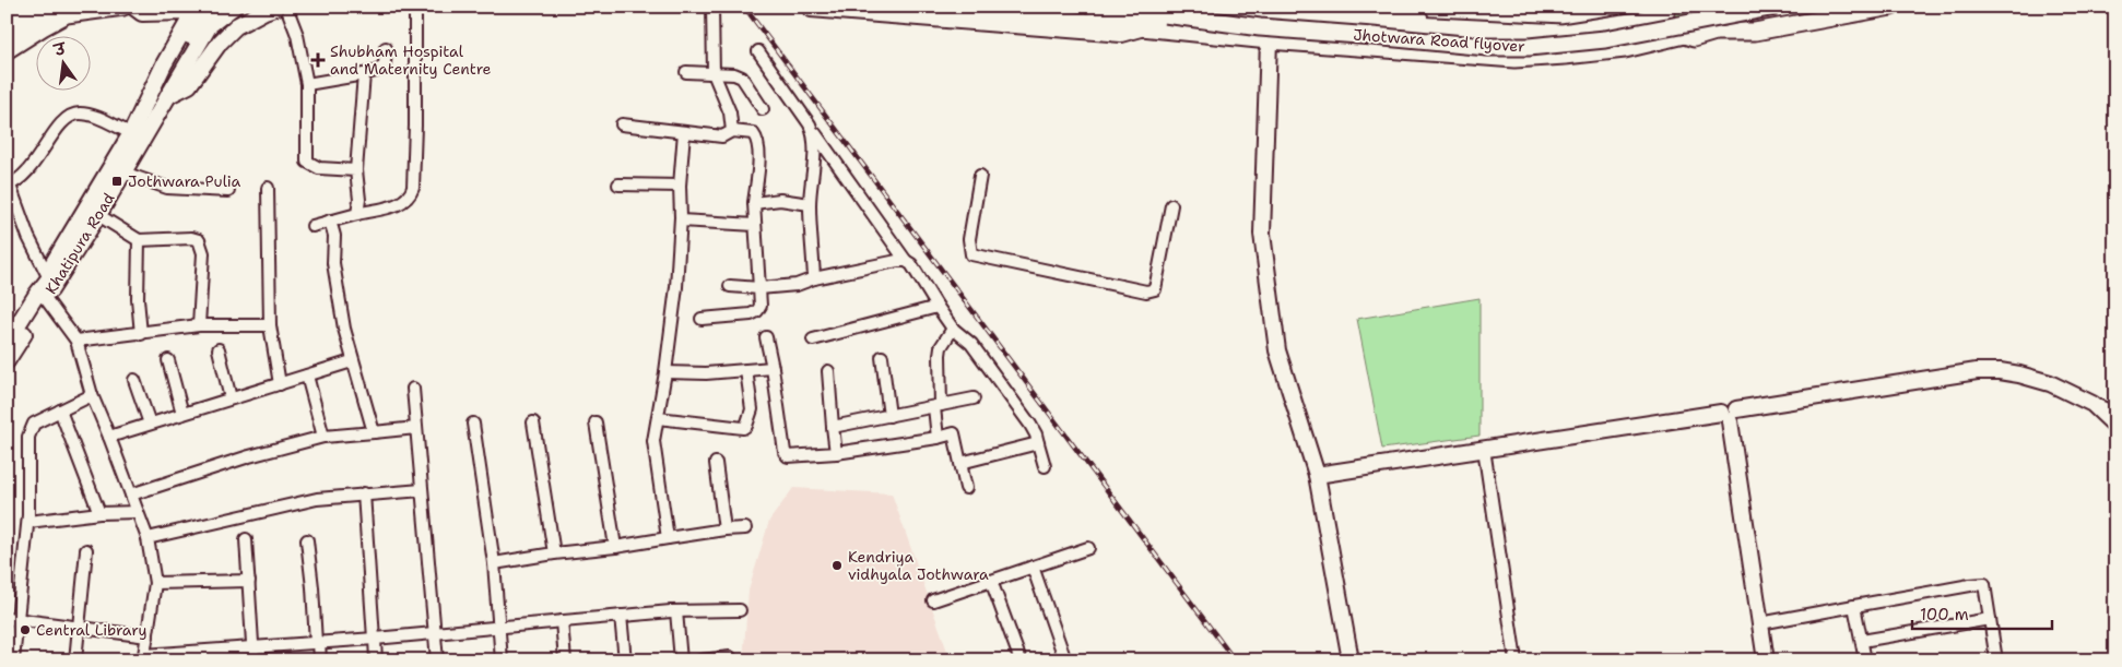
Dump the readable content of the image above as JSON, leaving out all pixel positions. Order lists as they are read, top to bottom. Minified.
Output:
{"streets":{"main road":["Jhotwara Road flyover"],"street":["Khatipura Road"]},"places":{"health":["Shubham Hospital and Maternity Centre"],"transit":["Jothwara Pulia"],"other":["Kendriya vidhyala Jothwara","Central Library"]},"scale_bar":"100 m","north":"top"}
